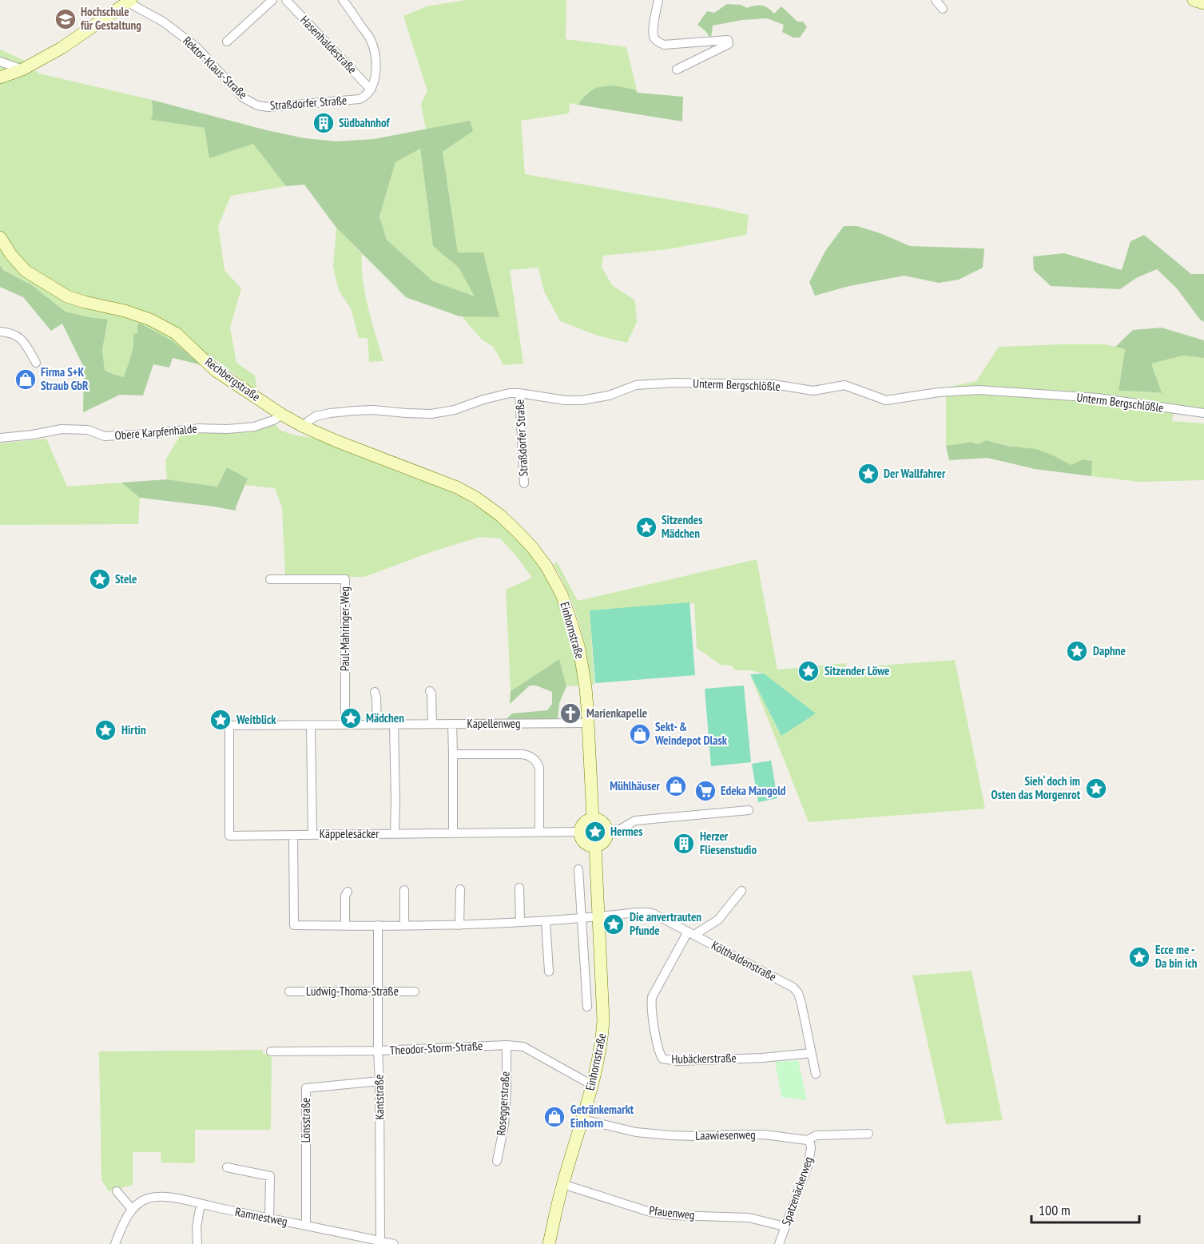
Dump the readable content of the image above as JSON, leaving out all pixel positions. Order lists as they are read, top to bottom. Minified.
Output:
{"streets":{"main road":["Rechbergstraße","Einhornstraße"],"street":["Hasenhaldestraße","Rektor-Klaus-Straße","Straßdorfer Straße","Unterm Bergschlößle","Obere Karpfenhalde","Paul-Mahringer-Weg","Kapellenweg","Käppelesäcker","Költhaldenstraße","Ludwig-Thoma-Straße","Theodor-Storm-Straße","Hubäckerstraße","Kantstraße","Roseggerstraße","Lönsstraße","Laawiesenweg","Spatzenäckerweg","Pfauenweg","Ramnestweg"]},"crossings":[["Hasenhaldestraße","Straßdorfer Straße"],["Rektor-Klaus-Straße","Straßdorfer Straße"],["Straßdorfer Straße","Unterm Bergschlößle"],["Rechbergstraße","Unterm Bergschlößle"],["Rechbergstraße","Obere Karpfenhalde"],["Rechbergstraße","Einhornstraße"],["Paul-Mahringer-Weg","Kapellenweg"],["Einhornstraße","Kapellenweg"],["Einhornstraße","Käppelesäcker"],["Einhornstraße","Költhaldenstraße"],["Einhornstraße","Theodor-Storm-Straße"],["Einhornstraße","Laawiesenweg"],["Einhornstraße","Pfauenweg"],["Kapellenweg","Käppelesäcker"],["Käppelesäcker","Költhaldenstraße"],["Költhaldenstraße","Hubäckerstraße"],["Költhaldenstraße","Kantstraße"],["Ludwig-Thoma-Straße","Kantstraße"],["Theodor-Storm-Straße","Kantstraße"],["Theodor-Storm-Straße","Roseggerstraße"],["Kantstraße","Lönsstraße"],["Kantstraße","Ramnestweg"],["Lönsstraße","Ramnestweg"],["Laawiesenweg","Spatzenäckerweg"],["Spatzenäckerweg","Pfauenweg"]],"places":{"school or university":["Hochschule für Gestaltung"],"building":["Südbahnhof","Herzer Fliesenstudio"],"shop":["Firma S+K Straub GbR","Sekt- & Weindepot Dlask","Mühlhäuser","Getränkemarkt Einhorn"],"place":["Der Wallfahrer","Sitzendes Mädchen","Stele","Daphne","Sitzender Löwe","Mädchen","Weitblick","Hirtin","Sieh‘ doch im Osten das Morgenrot","Hermes","Die anvertrauten Pfunde","Ecce me - Da bin ich"],"church":["Marienkapelle"],"supermarket":["Edeka Mangold"]},"scale_bar":"100 m"}
